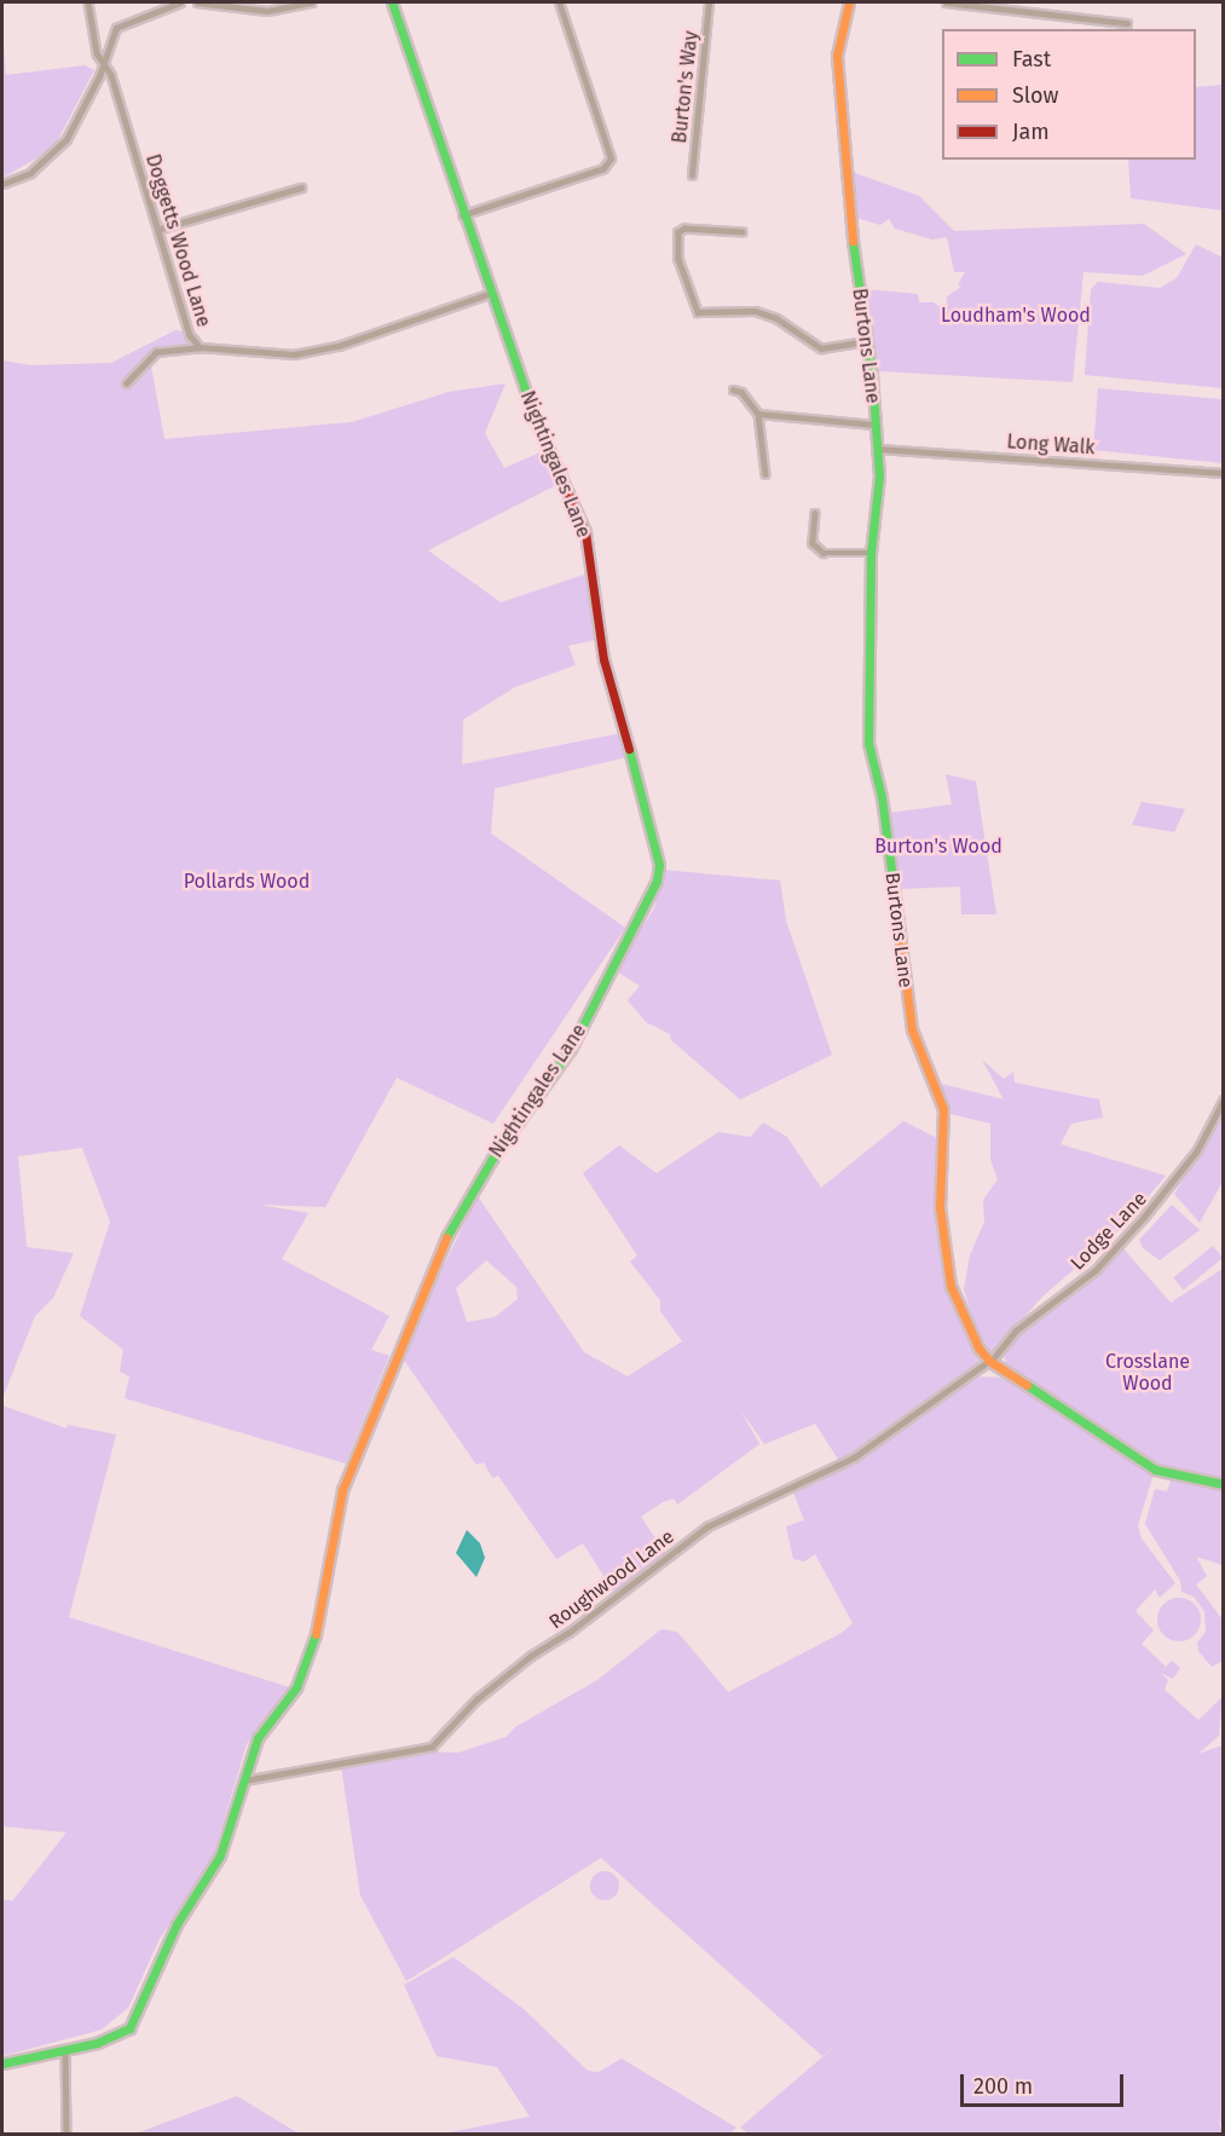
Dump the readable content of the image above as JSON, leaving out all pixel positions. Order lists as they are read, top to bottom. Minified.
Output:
{"streets":{"main road":["Burtons Lane","Nightingales Lane"],"street":["Burton's Way","Doggetts Wood Lane","Long Walk","Lodge Lane","Roughwood Lane"]},"crossings":[["Doggetts Wood Lane","Nightingales Lane"],["Burtons Lane","Long Walk"],["Burtons Lane","Lodge Lane"],["Burtons Lane","Roughwood Lane"],["Nightingales Lane","Roughwood Lane"],["Lodge Lane","Roughwood Lane"]],"parks":["Loudham's Wood","Burton's Wood","Pollards Wood","Crosslane Wood"],"legend":["Fast","Slow","Jam"],"scale_bar":"200 m"}
